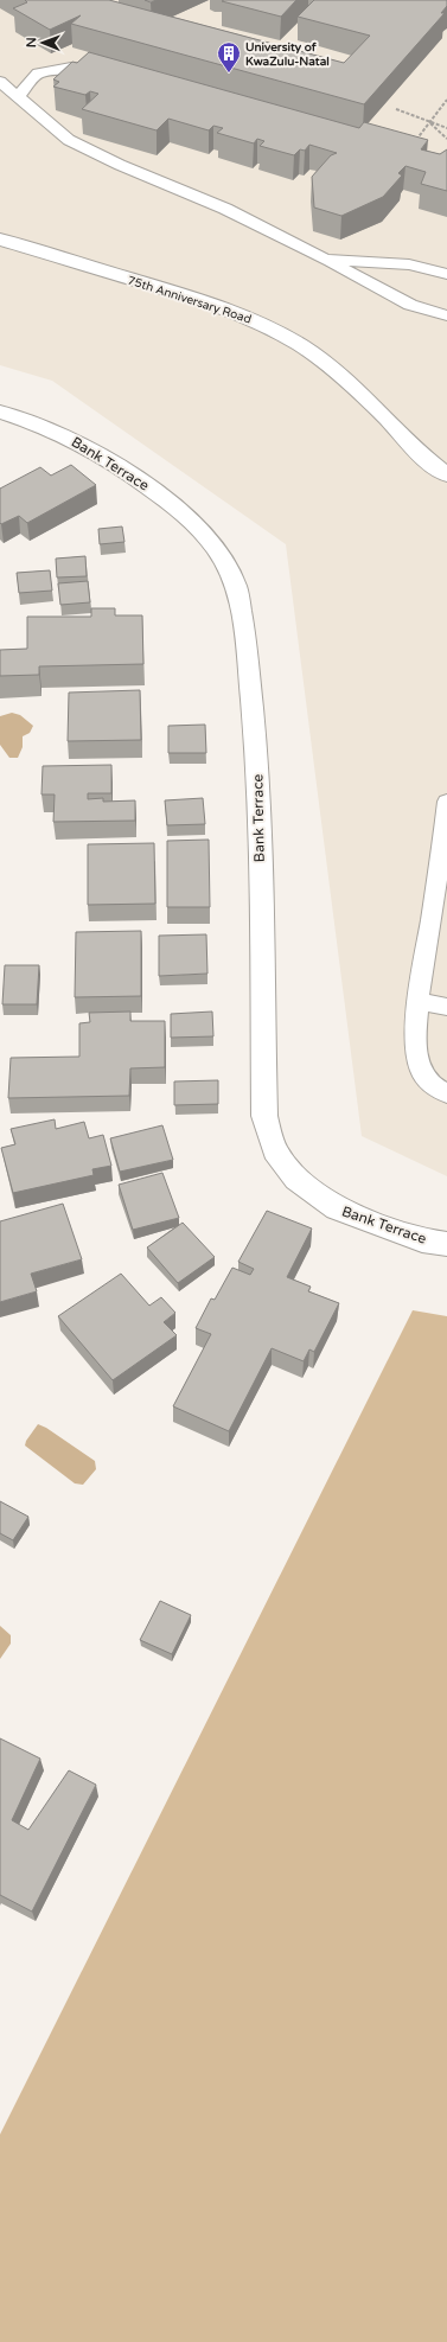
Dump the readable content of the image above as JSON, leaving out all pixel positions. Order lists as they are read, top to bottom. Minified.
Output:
{"streets":{"street":["75th Anniversary Road","Bank Terrace"]},"places":{"building":["University of KwaZulu-Natal"]},"north":"left"}
